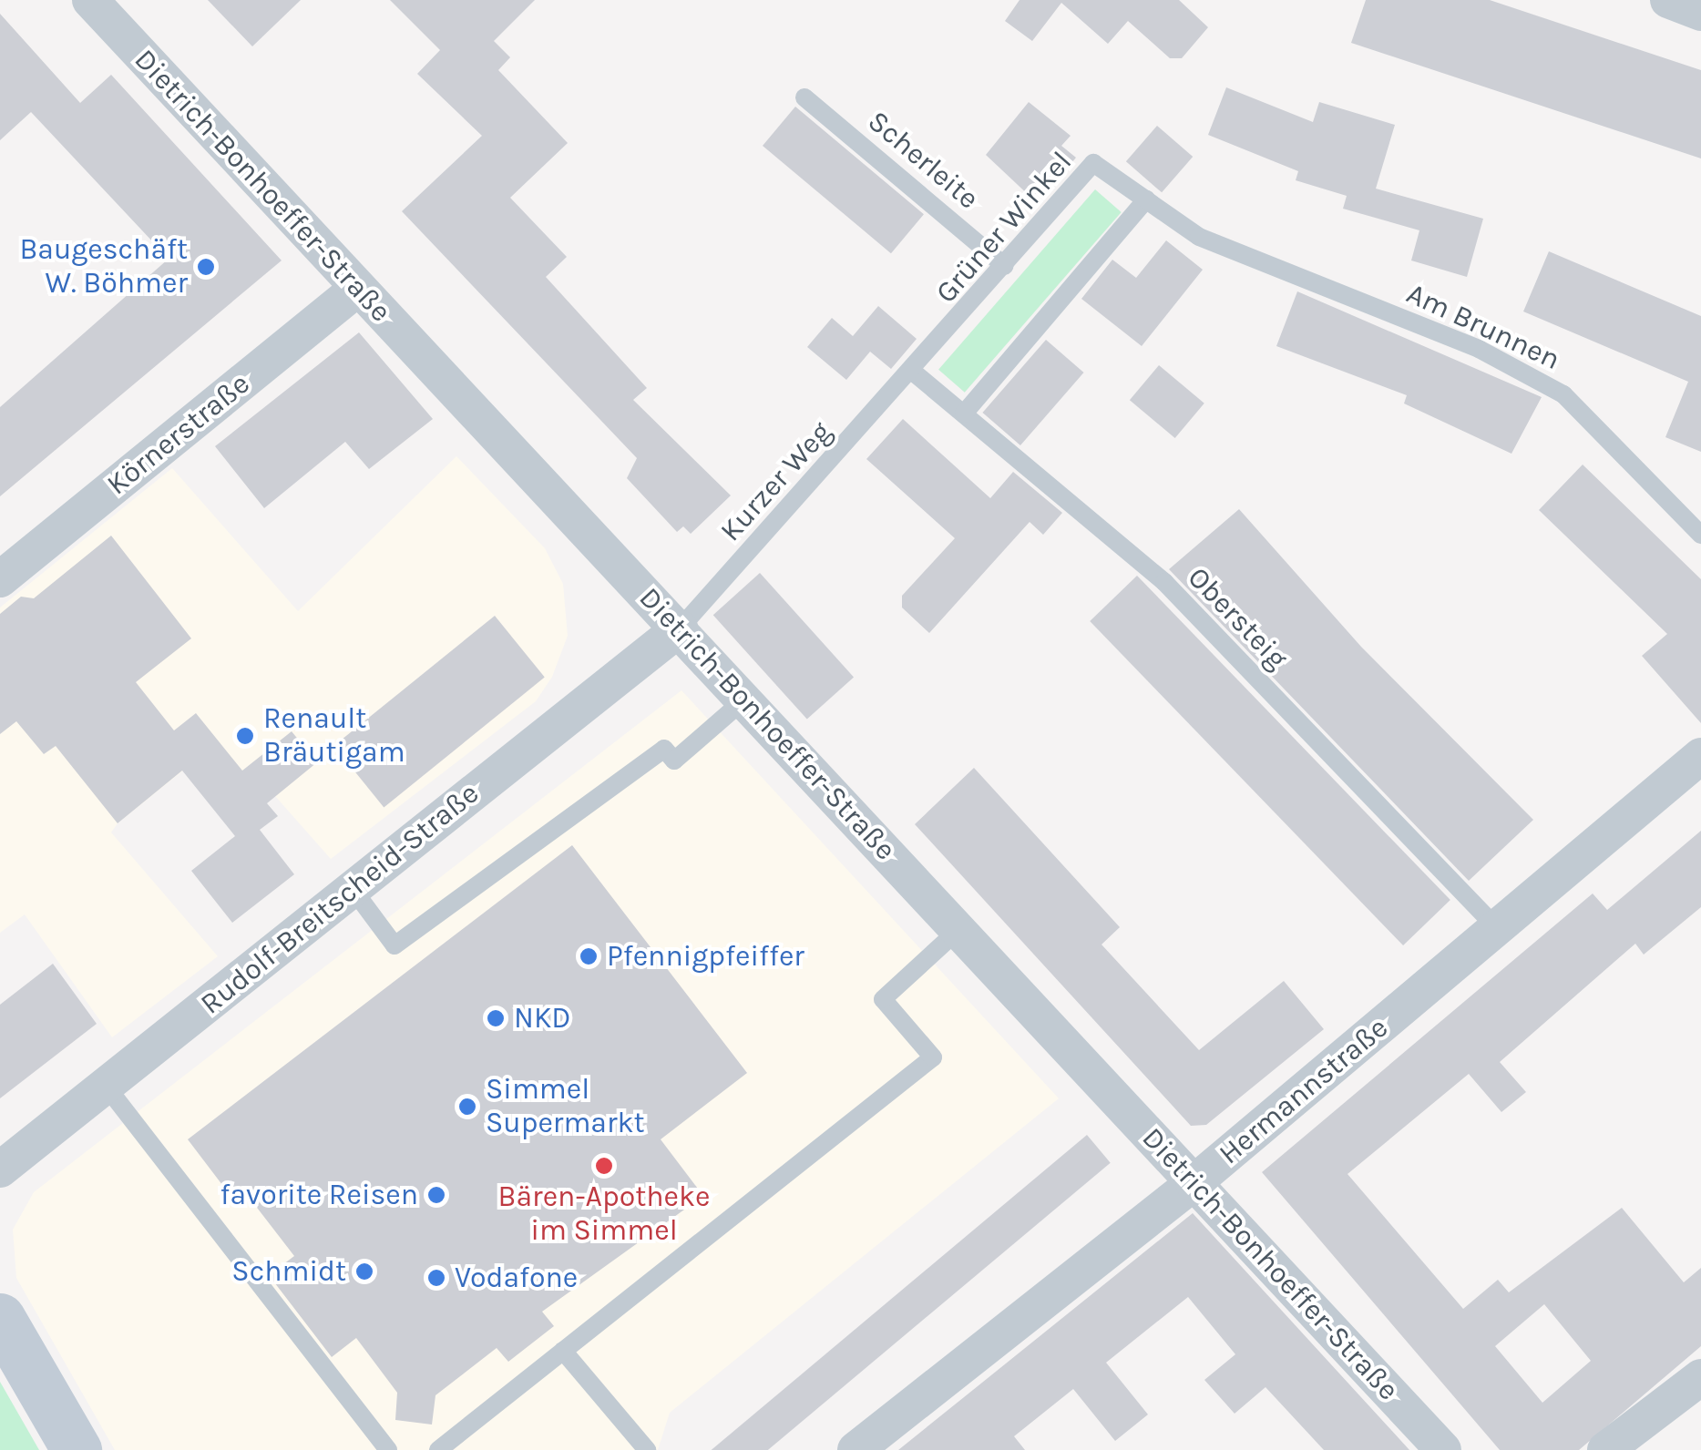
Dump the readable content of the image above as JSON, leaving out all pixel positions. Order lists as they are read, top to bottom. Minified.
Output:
{"streets":{"street":["Dietrich-Bonhoeffer-Straße","Körnerstraße","Rudolf-Breitscheid-Straße","Hermannstraße"],"lane":["Scherleite","Grüner Winkel","Am Brunnen","Kurzer Weg","Obersteig"]},"crossings":[["Scherleite","Grüner Winkel"],["Dietrich-Bonhoeffer-Straße","Körnerstraße"],["Dietrich-Bonhoeffer-Straße","Kurzer Weg"],["Dietrich-Bonhoeffer-Straße","Rudolf-Breitscheid-Straße"],["Dietrich-Bonhoeffer-Straße","Hermannstraße"],["Grüner Winkel","Am Brunnen"],["Grüner Winkel","Kurzer Weg"],["Grüner Winkel","Obersteig"],["Kurzer Weg","Obersteig"],["Kurzer Weg","Rudolf-Breitscheid-Straße"],["Obersteig","Hermannstraße"]],"places":["Baugeschäft W. Böhmer","Renault Bräutigam","Pfennigpfeiffer","NKD","Simmel Supermarkt","Bären-Apotheke im Simmel","favorite Reisen","Schmidt","Vodafone"]}
